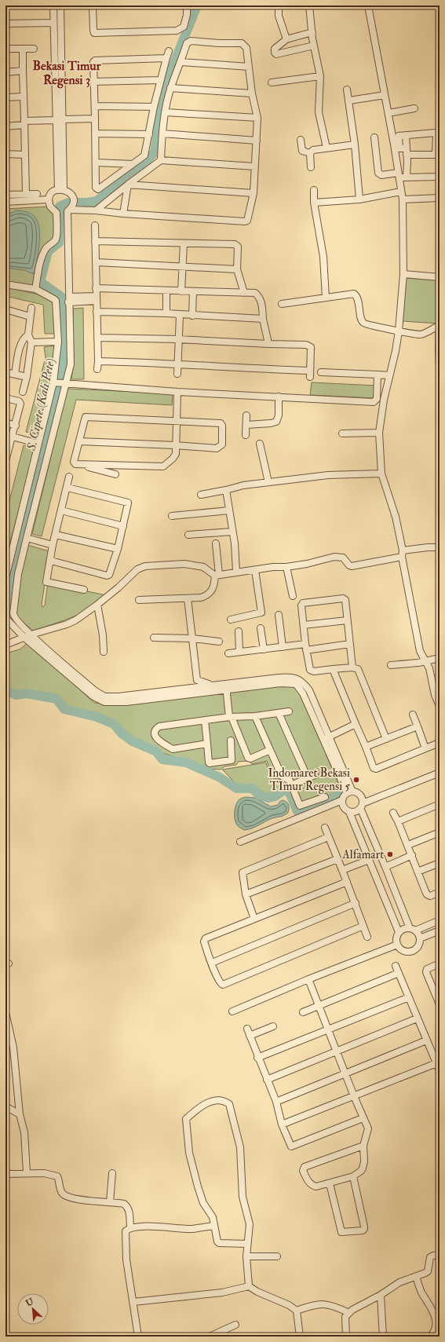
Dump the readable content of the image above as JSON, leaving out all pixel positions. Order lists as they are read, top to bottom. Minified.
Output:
{"districts":["Bekasi Timur Regensi 3"],"water":["S. Cipete (Kali Pete)"],"places":["Indomaret Bekasi TImur Regensi 5","Alfamart"],"north":"top left"}
